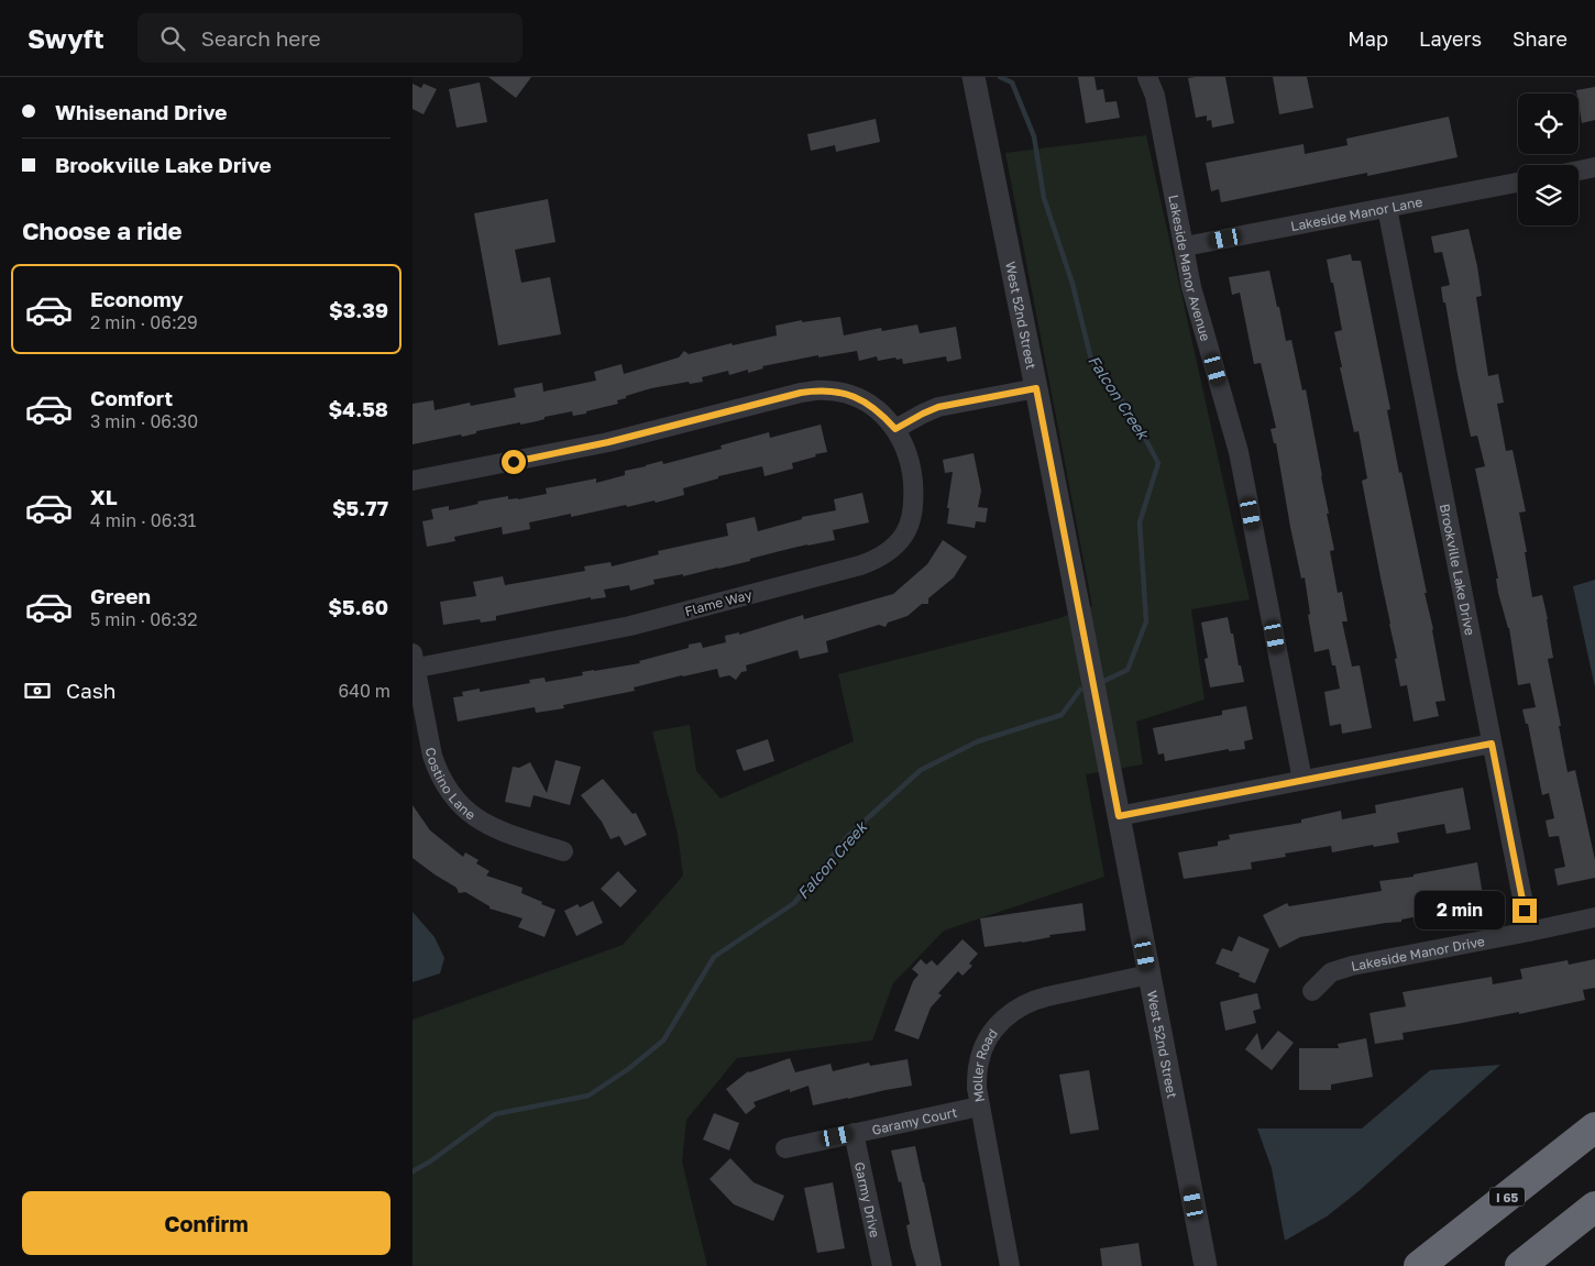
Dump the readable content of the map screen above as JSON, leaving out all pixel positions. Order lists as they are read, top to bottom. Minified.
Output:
{"streets":{"highway":["I 65"],"street":["Lakeside Manor Lane","Lakeside Manor Avenue","West 52nd Street","Brookville Lake Drive","Flame Way","Costino Lane","Lakeside Manor Drive","Moller Road","Garamy Court","Garmy Drive"]},"crossings":[["Lakeside Manor Lane","Lakeside Manor Avenue"],["Lakeside Manor Lane","Brookville Lake Drive"],["West 52nd Street","Moller Road"],["Brookville Lake Drive","Lakeside Manor Drive"],["Flame Way","Costino Lane"],["Moller Road","Garamy Court"],["Garamy Court","Garmy Drive"]],"water":["Falcon Creek"],"page":{"header":"Swyft","search":"Search here","nav":["Map","Layers","Share"],"banner":["Whisenand Drive","Brookville Lake Drive"],"heading":"Choose a ride","list":[{"name":"Economy","note":"2 min · 06:29","value":"$3.39"},{"name":"Comfort","note":"3 min · 06:30","value":"$4.58"},{"name":"XL","note":"4 min · 06:31","value":"$5.77"},{"name":"Green","note":"5 min · 06:32","value":"$5.60"}],"pay":["Cash","640 m"],"bubble":"2 min","buttons":"Confirm"}}
